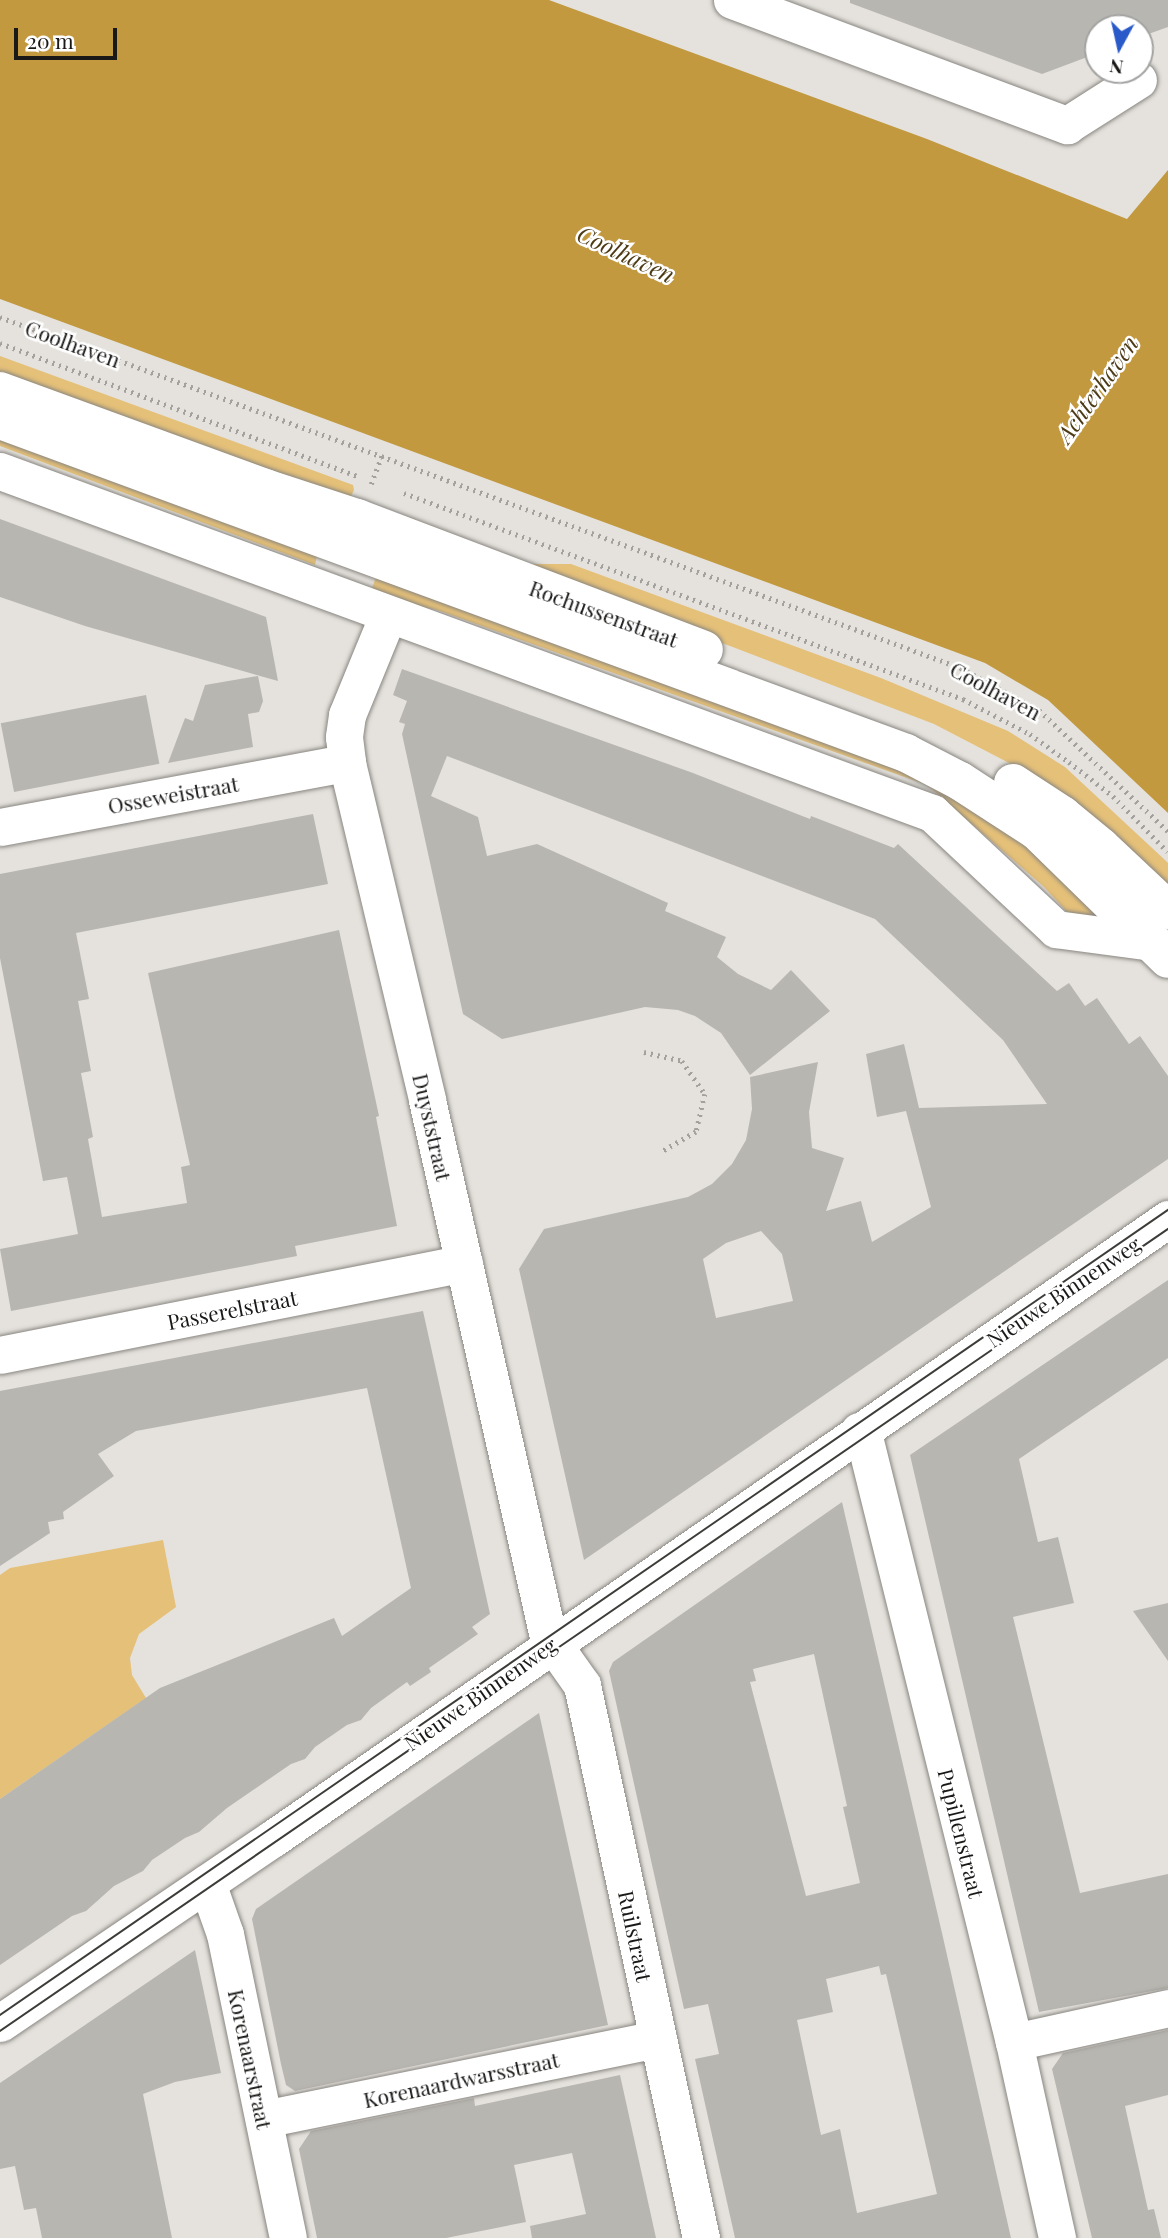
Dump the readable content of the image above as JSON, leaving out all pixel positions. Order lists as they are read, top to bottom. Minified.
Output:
{"streets":{"street":["Rochussenstraat","Osseweistraat","Duyststraat","Nieuwe Binnenweg","Passerelstraat","Pupillenstraat","Ruilstraat","Korenaarstraat","Korenaardwarsstraat"],"path":["Coolhaven"]},"crossings":[["Osseweistraat","Duyststraat"],["Duyststraat","Nieuwe Binnenweg"],["Duyststraat","Passerelstraat"],["Duyststraat","Ruilstraat"],["Nieuwe Binnenweg","Pupillenstraat"],["Nieuwe Binnenweg","Ruilstraat"],["Nieuwe Binnenweg","Korenaarstraat"],["Ruilstraat","Korenaardwarsstraat"],["Korenaarstraat","Korenaardwarsstraat"]],"water":["Coolhaven","Achterhaven"],"scale_bar":"20 m","north":"bottom"}
